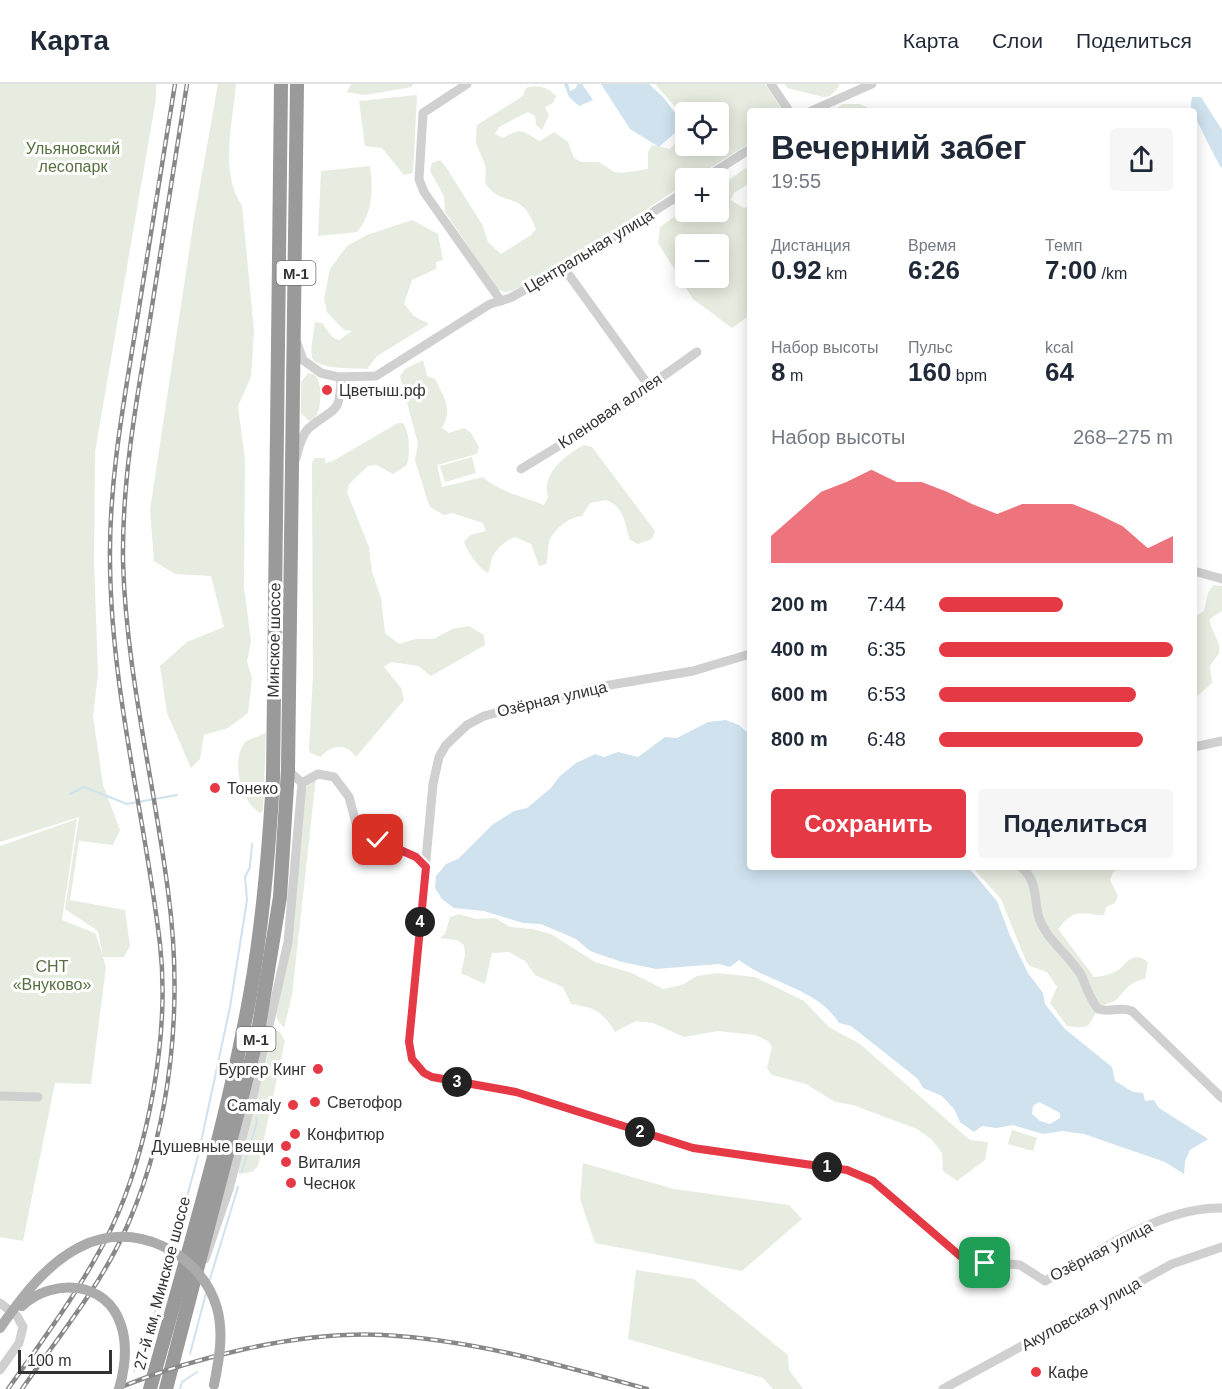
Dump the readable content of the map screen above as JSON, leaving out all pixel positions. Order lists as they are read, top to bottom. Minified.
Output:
{"streets":{"highway":["М-1","Минское шоссе","27-й км, Минское шоссе"],"street":["Центральная улица","Кленовая аллея","Озёрная улица","Акуловская улица"]},"crossings":[["Минское шоссе","27-й км, Минское шоссе"]],"parks":["Ульяновский лесопарк","СНТ «Внуково»"],"places":["Цветыш.рф","Тонеко","Бургер Кинг","Светофор","Camaly","Конфитюр","Душевные вещи","Виталия","Чеснок","Кафе"],"scale_bar":"100 m","page":{"header":"Карта","nav":["Карта","Слои","Поделиться"],"map_buttons":["+","−"],"heading":["Вечерний забег","19:55"],"stats":[["Дистанция","0.92 km"],["Время","6:26"],["Темп","7:00 /km"],["Набор высоты","8 m"],["Пульс","160 bpm"],["kcal","64"]],"chart":["Набор высоты","268–275 m"],"list":[{"name":"200 m","note":"7:44"},{"name":"400 m","note":"6:35"},{"name":"600 m","note":"6:53"},{"name":"800 m","note":"6:48"}],"buttons":["Сохранить","Поделиться"],"pins":["4","3","2","1"],"scale":"100 m"}}
